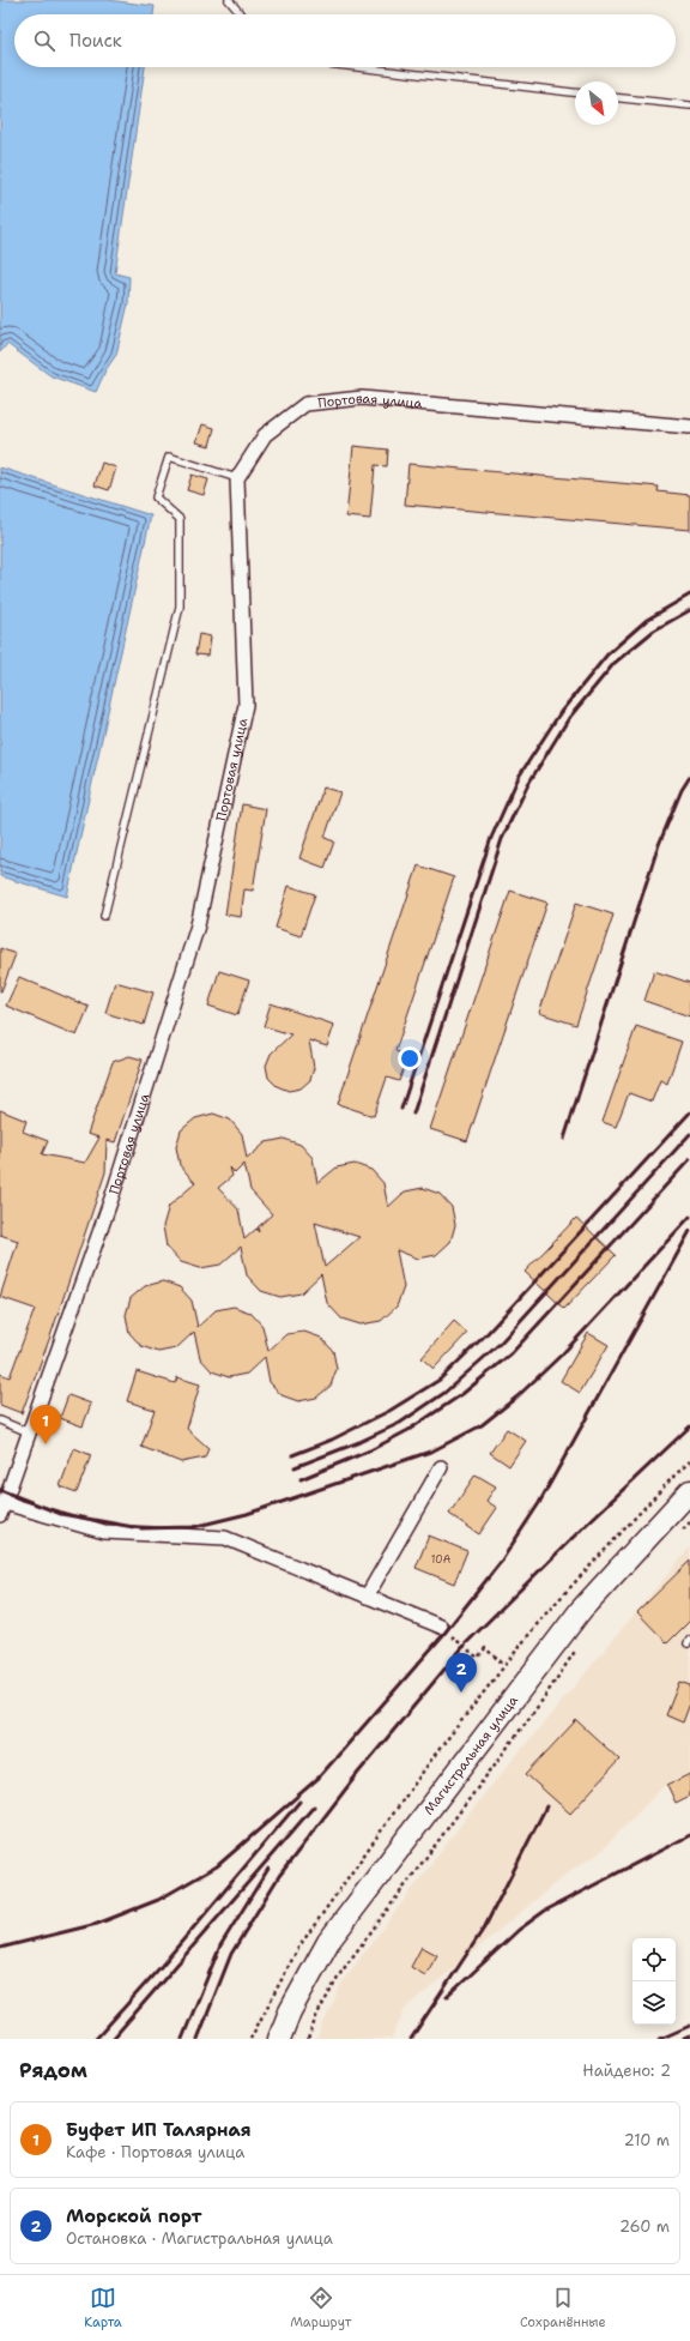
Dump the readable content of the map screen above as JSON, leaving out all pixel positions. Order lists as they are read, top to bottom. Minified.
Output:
{"streets":{"highway":["Магистральная улица"],"street":["Портовая улица"]},"house_numbers":["10А"],"north":"bottom right","page":{"search":"Поиск","pins":["1","2"],"heading":["Рядом","Найдено: 2"],"list":[{"mark":"1","name":"Буфет ИП Талярная","note":"Кафе · Портовая улица","value":"210 m"},{"mark":"2","name":"Морской порт","note":"Остановка · Магистральная улица","value":"260 m"}],"nav":["Карта","Маршрут","Сохранённые"]}}
